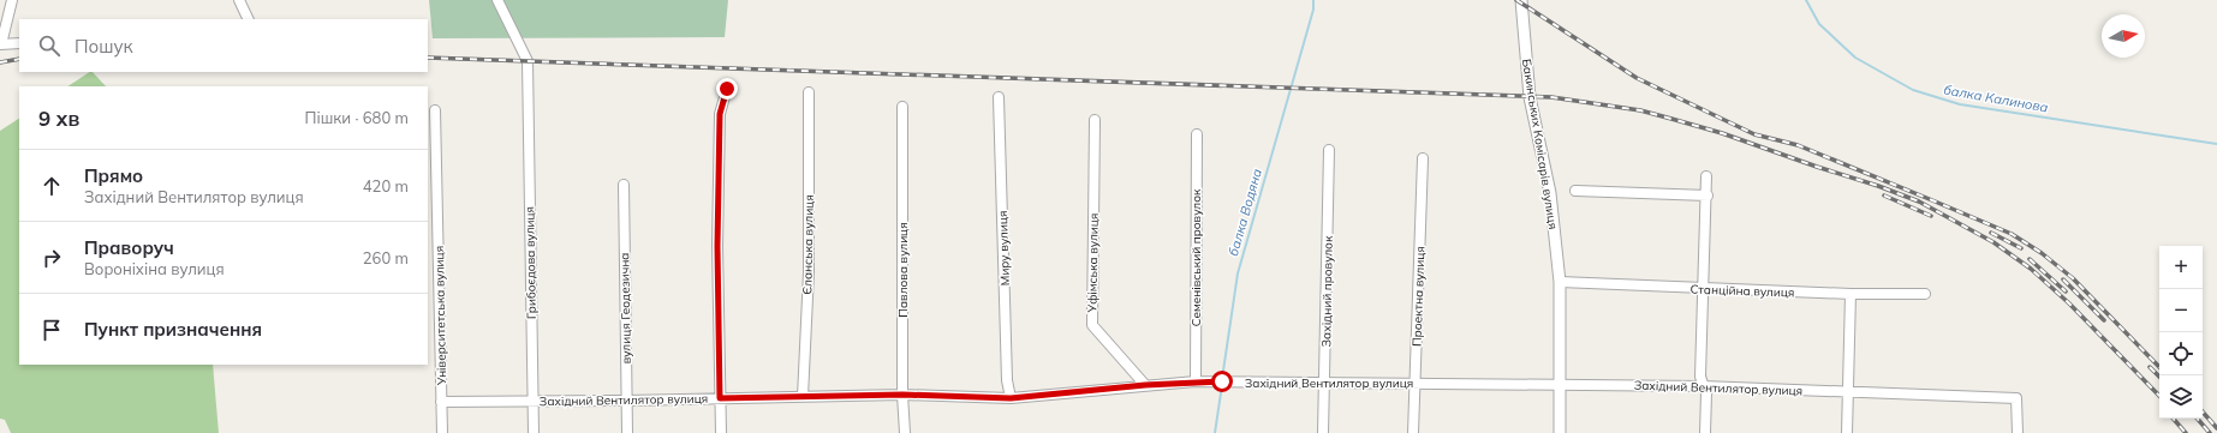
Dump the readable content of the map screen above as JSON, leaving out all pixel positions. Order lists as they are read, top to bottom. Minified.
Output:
{"streets":{"street":["Бакинських Комісарів вулиця","Єланська вулиця","Миру вулиця","Семенівський провулок","Грибоєдова вулиця","Уфімська вулиця","Павлова вулиця","Станційна вулиця","Західний провулок","Проектна вулиця","вулиця Геодезична","Університетська вулиця","Західний Вентилятор вулиця"]},"crossings":[["Бакинських Комісарів вулиця","Станційна вулиця"],["Бакинських Комісарів вулиця","Західний Вентилятор вулиця"],["Єланська вулиця","Західний Вентилятор вулиця"],["Миру вулиця","Західний Вентилятор вулиця"],["Семенівський провулок","Західний Вентилятор вулиця"],["Грибоєдова вулиця","Західний Вентилятор вулиця"],["Уфімська вулиця","Західний Вентилятор вулиця"],["Павлова вулиця","Західний Вентилятор вулиця"],["Західний провулок","Західний Вентилятор вулиця"],["Проектна вулиця","Західний Вентилятор вулиця"],["вулиця Геодезична","Західний Вентилятор вулиця"],["Університетська вулиця","Західний Вентилятор вулиця"]],"water":["балка Калинова","балка Водяна"],"north":"right","page":{"search":"Пошук","heading":["9 хв","Пішки · 680 m"],"list":[["Прямо","Західний Вентилятор вулиця","420 m"],["Праворуч","Вороніхіна вулиця","260 m"],"Пункт призначення"],"map_buttons":["+","−"]}}
